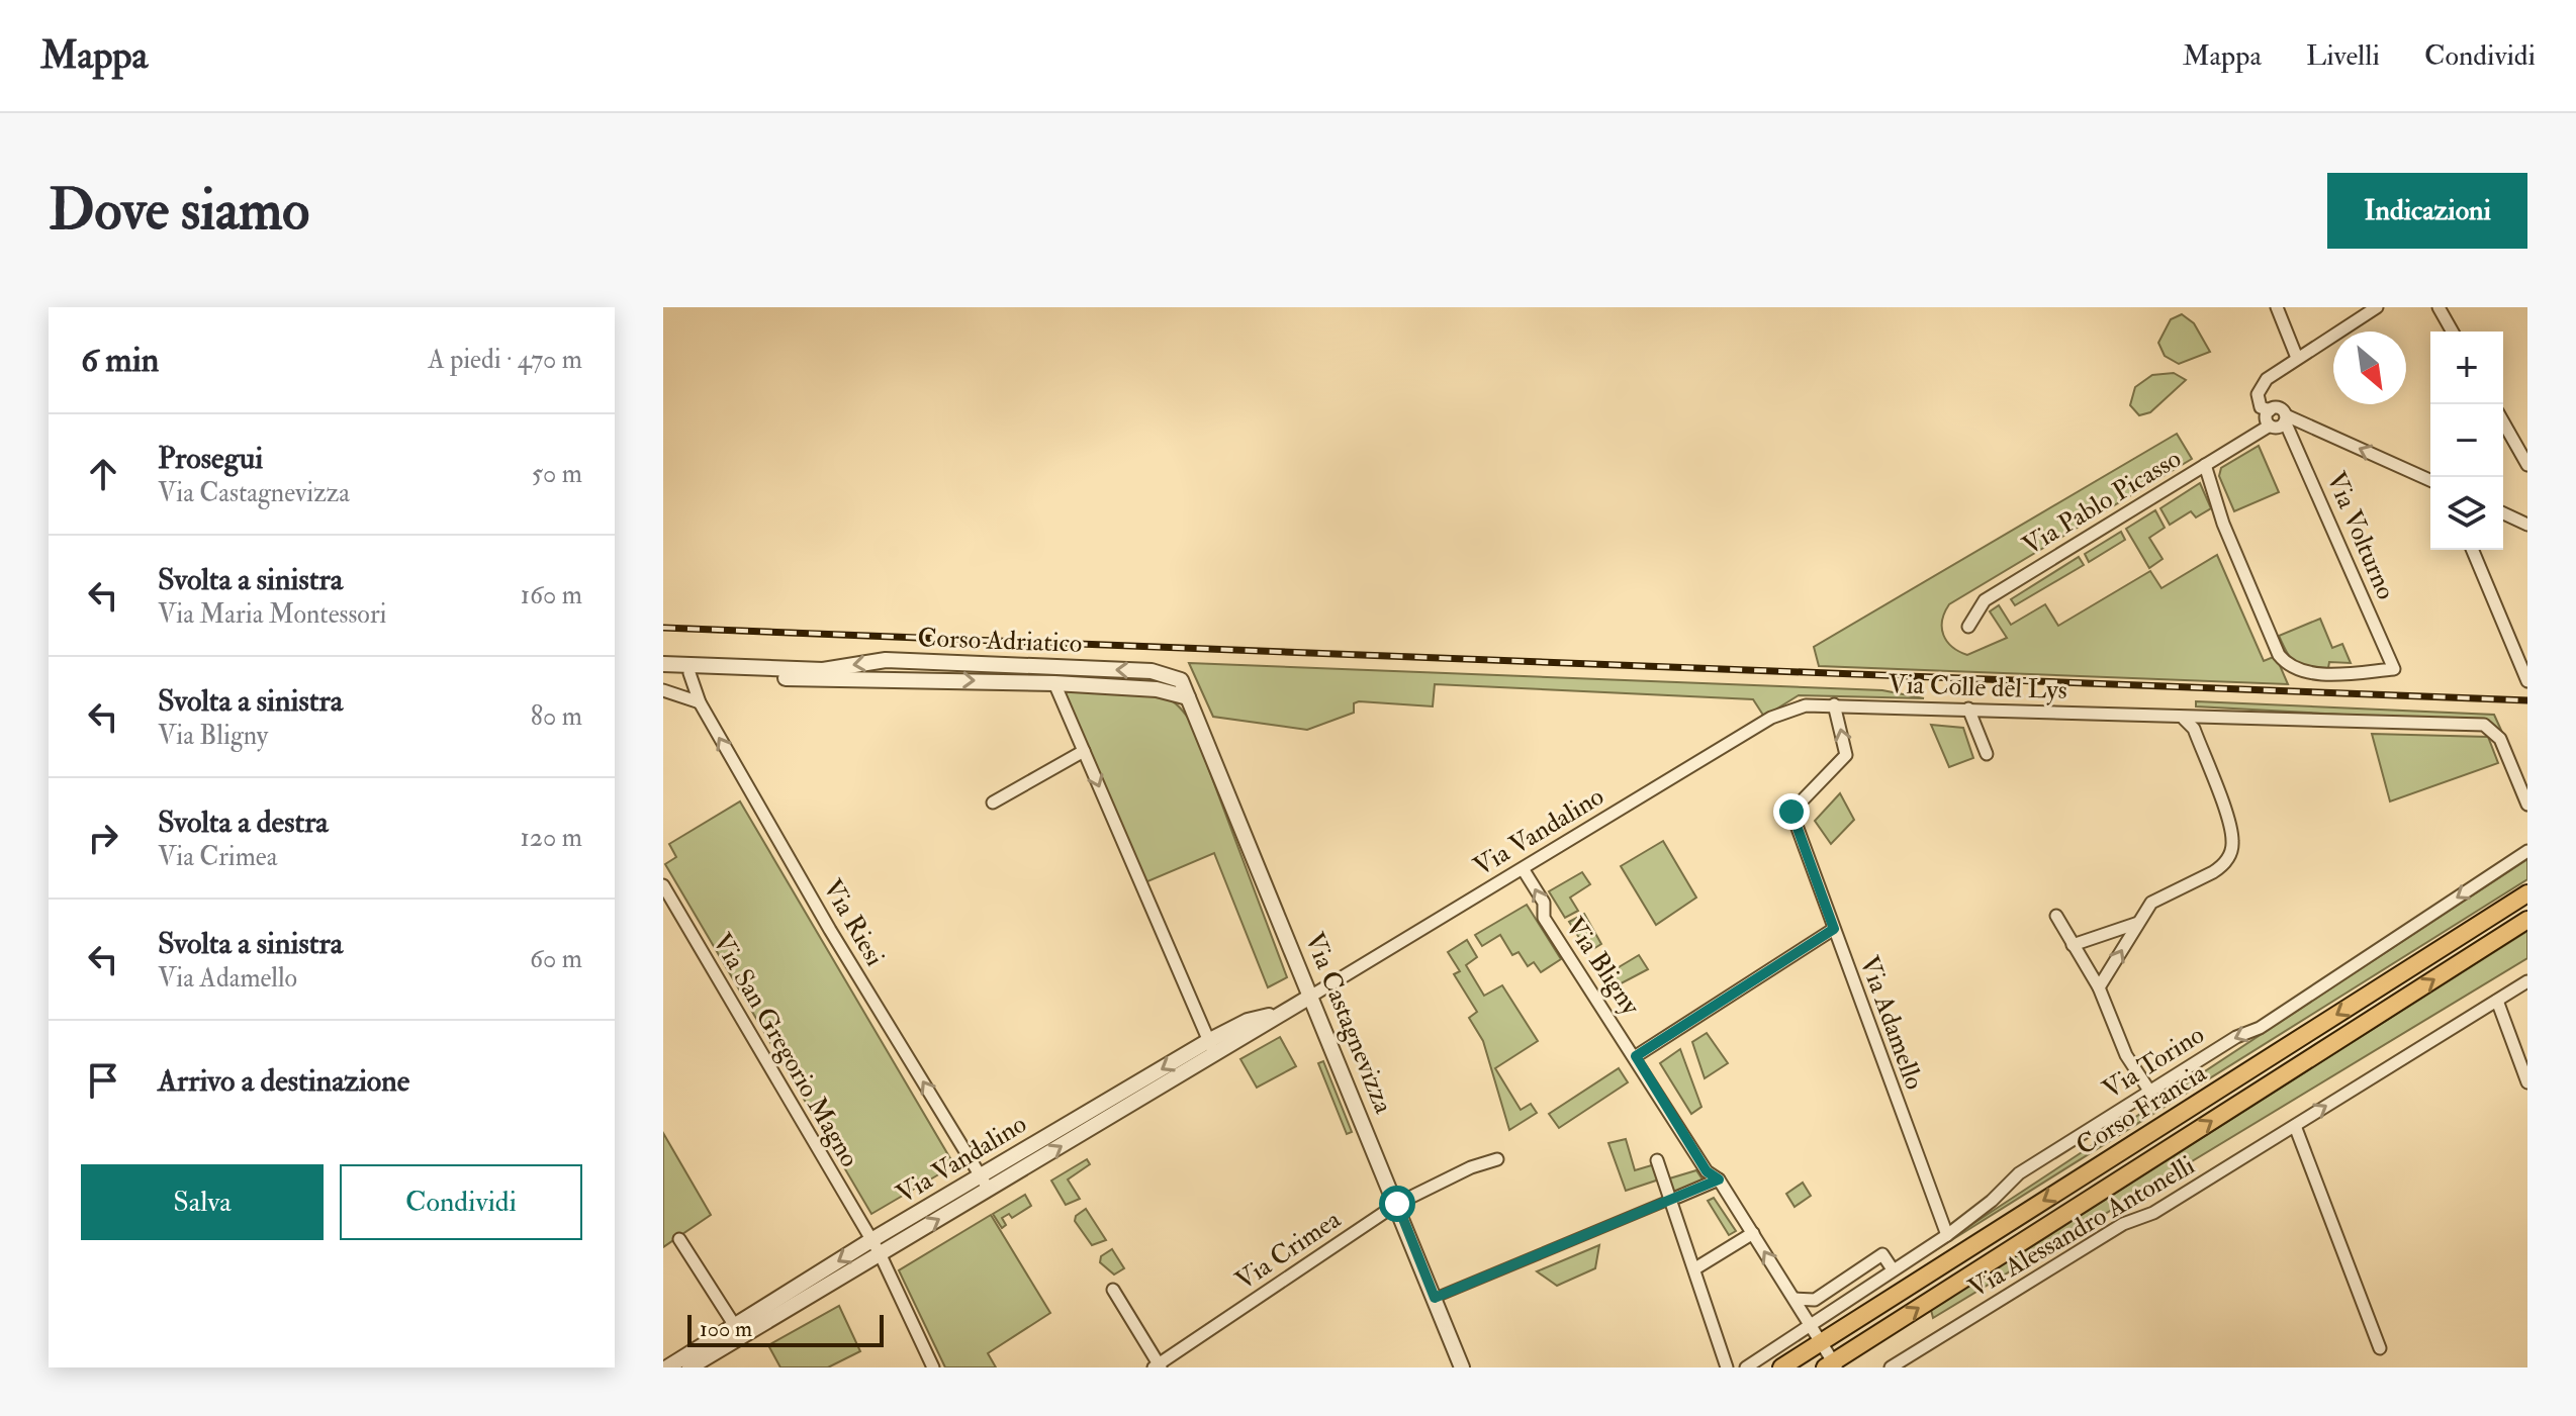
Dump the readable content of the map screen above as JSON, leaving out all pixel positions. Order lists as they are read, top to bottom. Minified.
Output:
{"streets":{"main road":["Corso Francia"],"street":["Via Pablo Picasso","Via Volturno","Corso Adriatico","Via Colle del Lys","Via Vandalino","Via Riesi","Via Bligny","Via Castagnevizza","Via Adamello","Via San Gregorio Magno","Via Torino","Via Alessandro Antonelli","Via Crimea"]},"crossings":[["Via Pablo Picasso","Via Volturno"],["Corso Adriatico","Via Vandalino"],["Corso Adriatico","Via Riesi"],["Corso Adriatico","Via Castagnevizza"],["Via Colle del Lys","Via Vandalino"],["Via Colle del Lys","Via Adamello"],["Via Vandalino","Via Riesi"],["Via Vandalino","Via Bligny"],["Via Vandalino","Via Castagnevizza"],["Via Vandalino","Via San Gregorio Magno"],["Via Bligny","Via Torino"],["Via Bligny","Corso Francia"],["Via Castagnevizza","Via Crimea"],["Via Adamello","Via Torino"]],"one_way":["Via Riesi","Via Bligny","Via Adamello","Via Torino"],"scale_bar":"100 m","north":"bottom right","page":{"header":"Mappa","nav":["Mappa","Livelli","Condividi"],"buttons":["Indicazioni",["Salva","Condividi"]],"title":"Dove siamo","heading":["6 min","A piedi · 470 m"],"map_buttons":["+","−"],"list":[["Prosegui","Via Castagnevizza","50 m"],["Svolta a sinistra","Via Maria Montessori","160 m"],["Svolta a sinistra","Via Bligny","80 m"],["Svolta a destra","Via Crimea","120 m"],["Svolta a sinistra","Via Adamello","60 m"],"Arrivo a destinazione"],"scale":"100 m"}}
